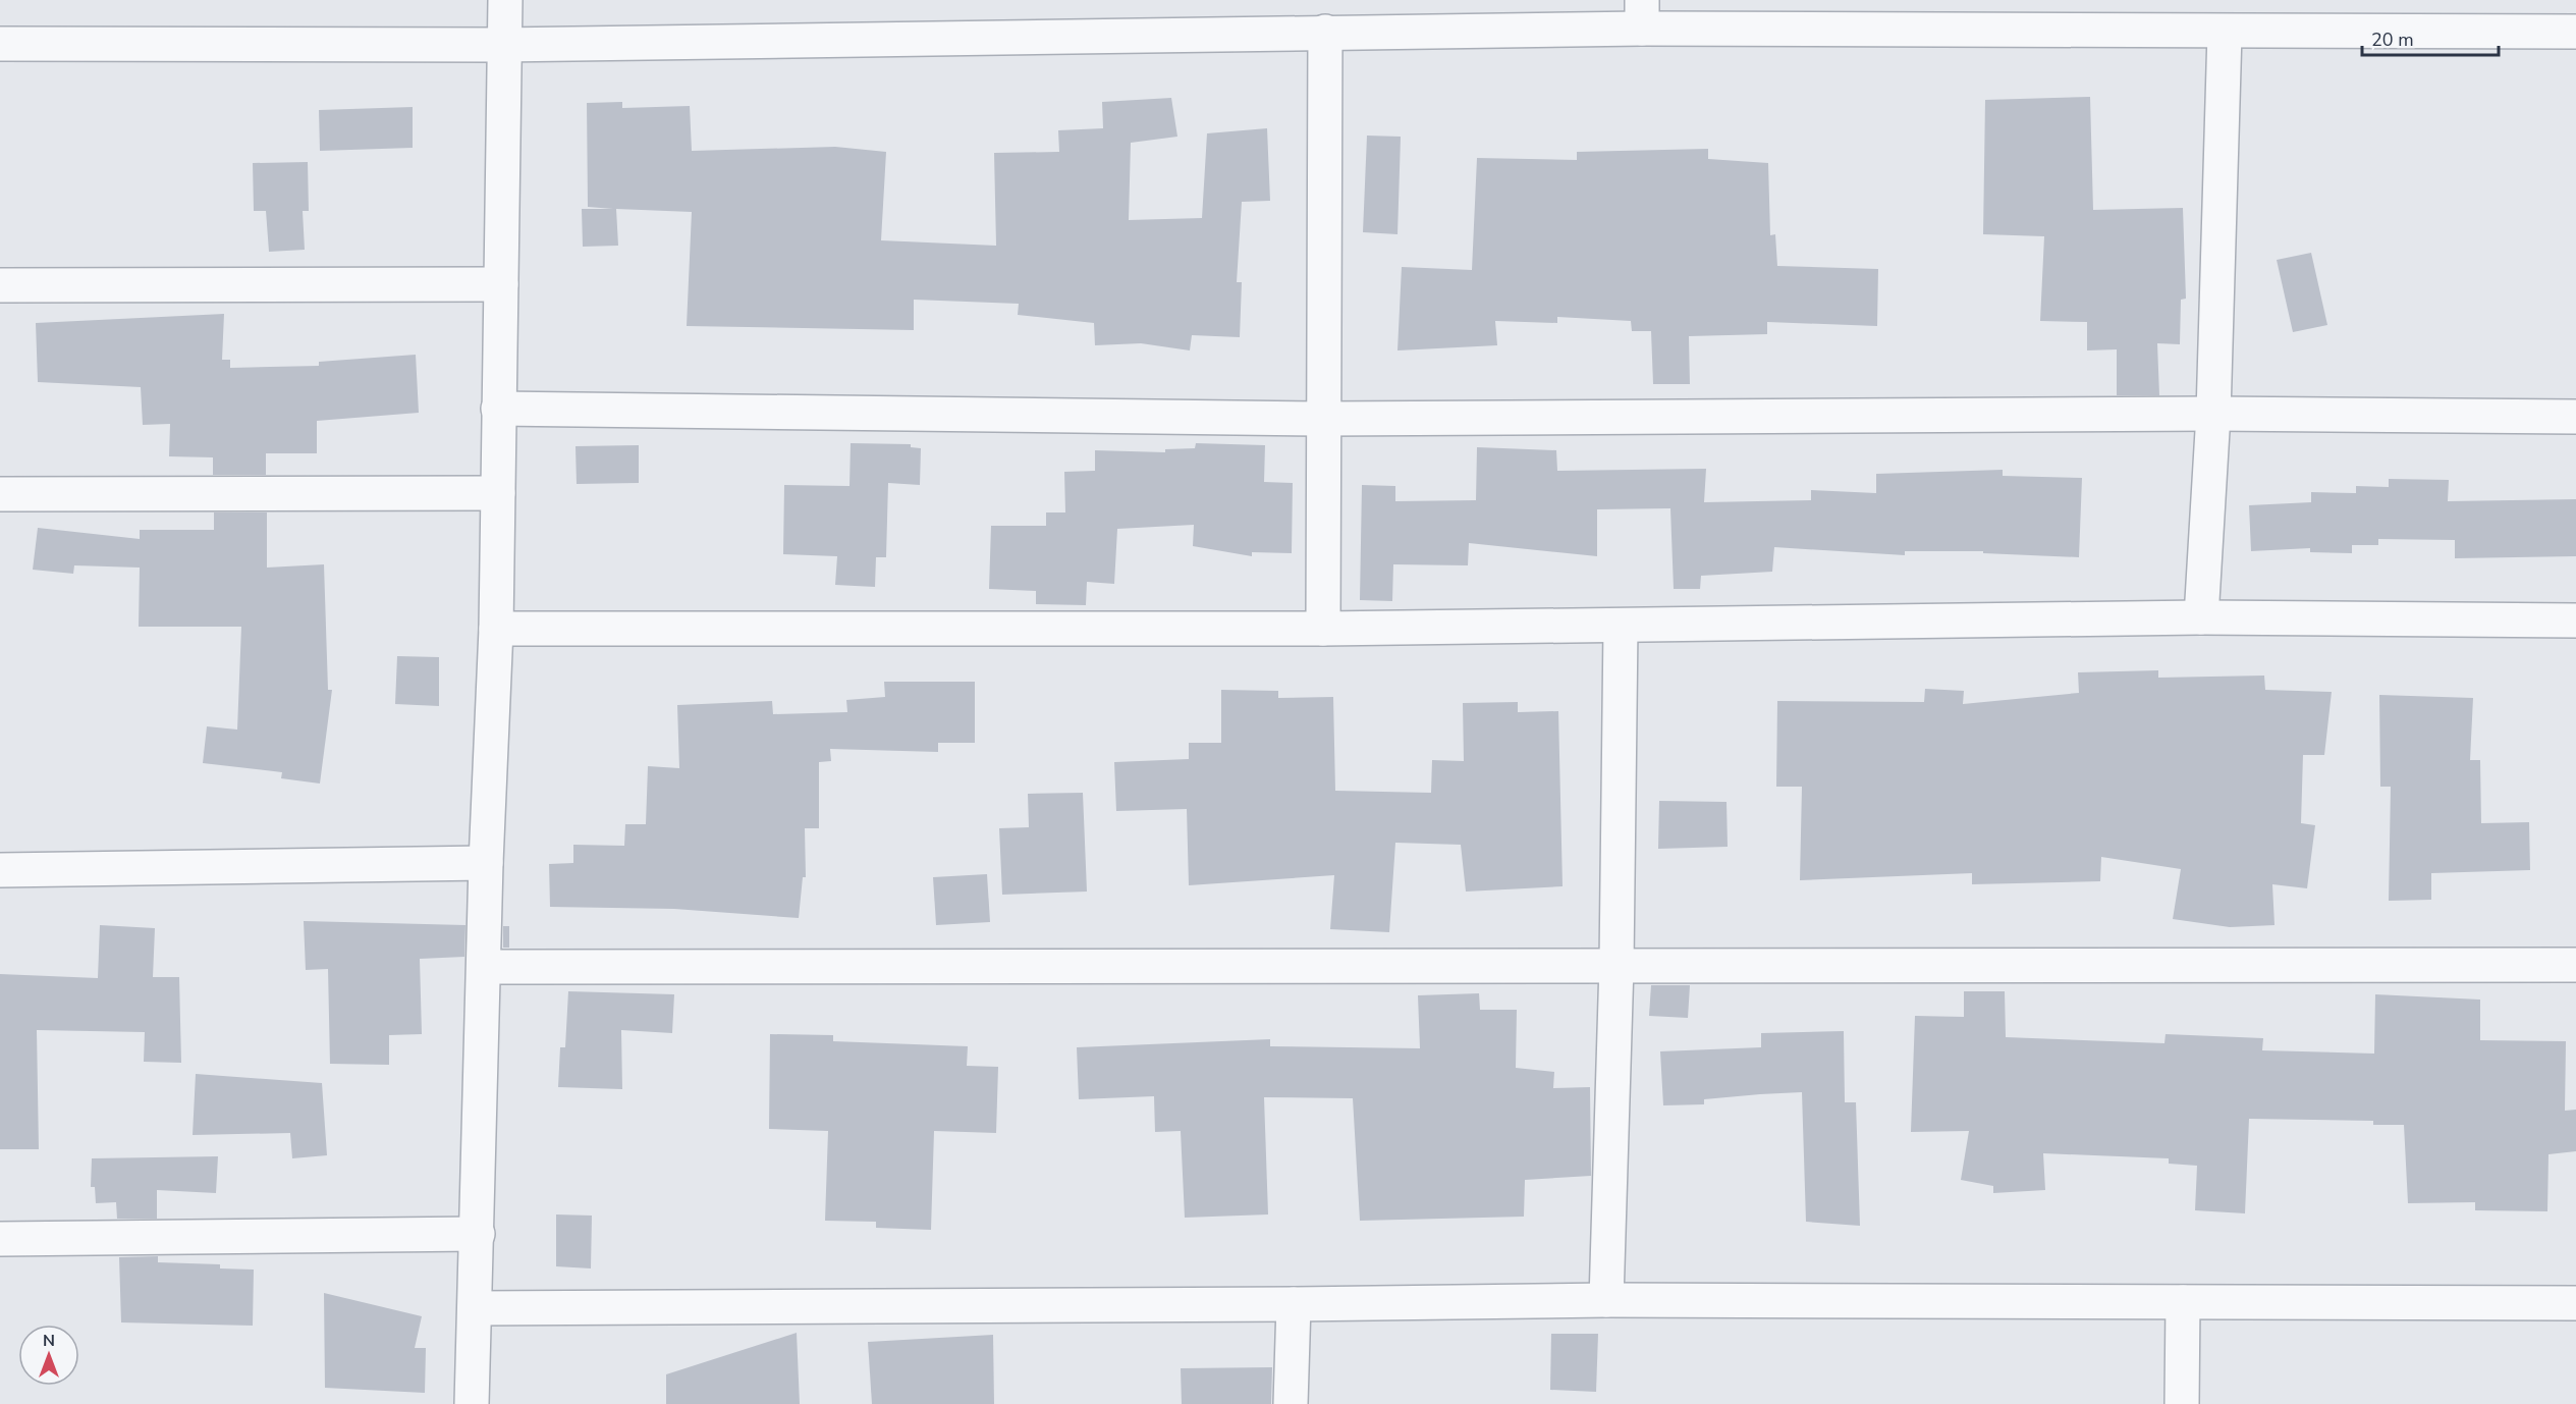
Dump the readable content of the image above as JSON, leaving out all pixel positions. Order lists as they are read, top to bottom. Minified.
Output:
{"scale_bar":"20 m","north":"top"}
